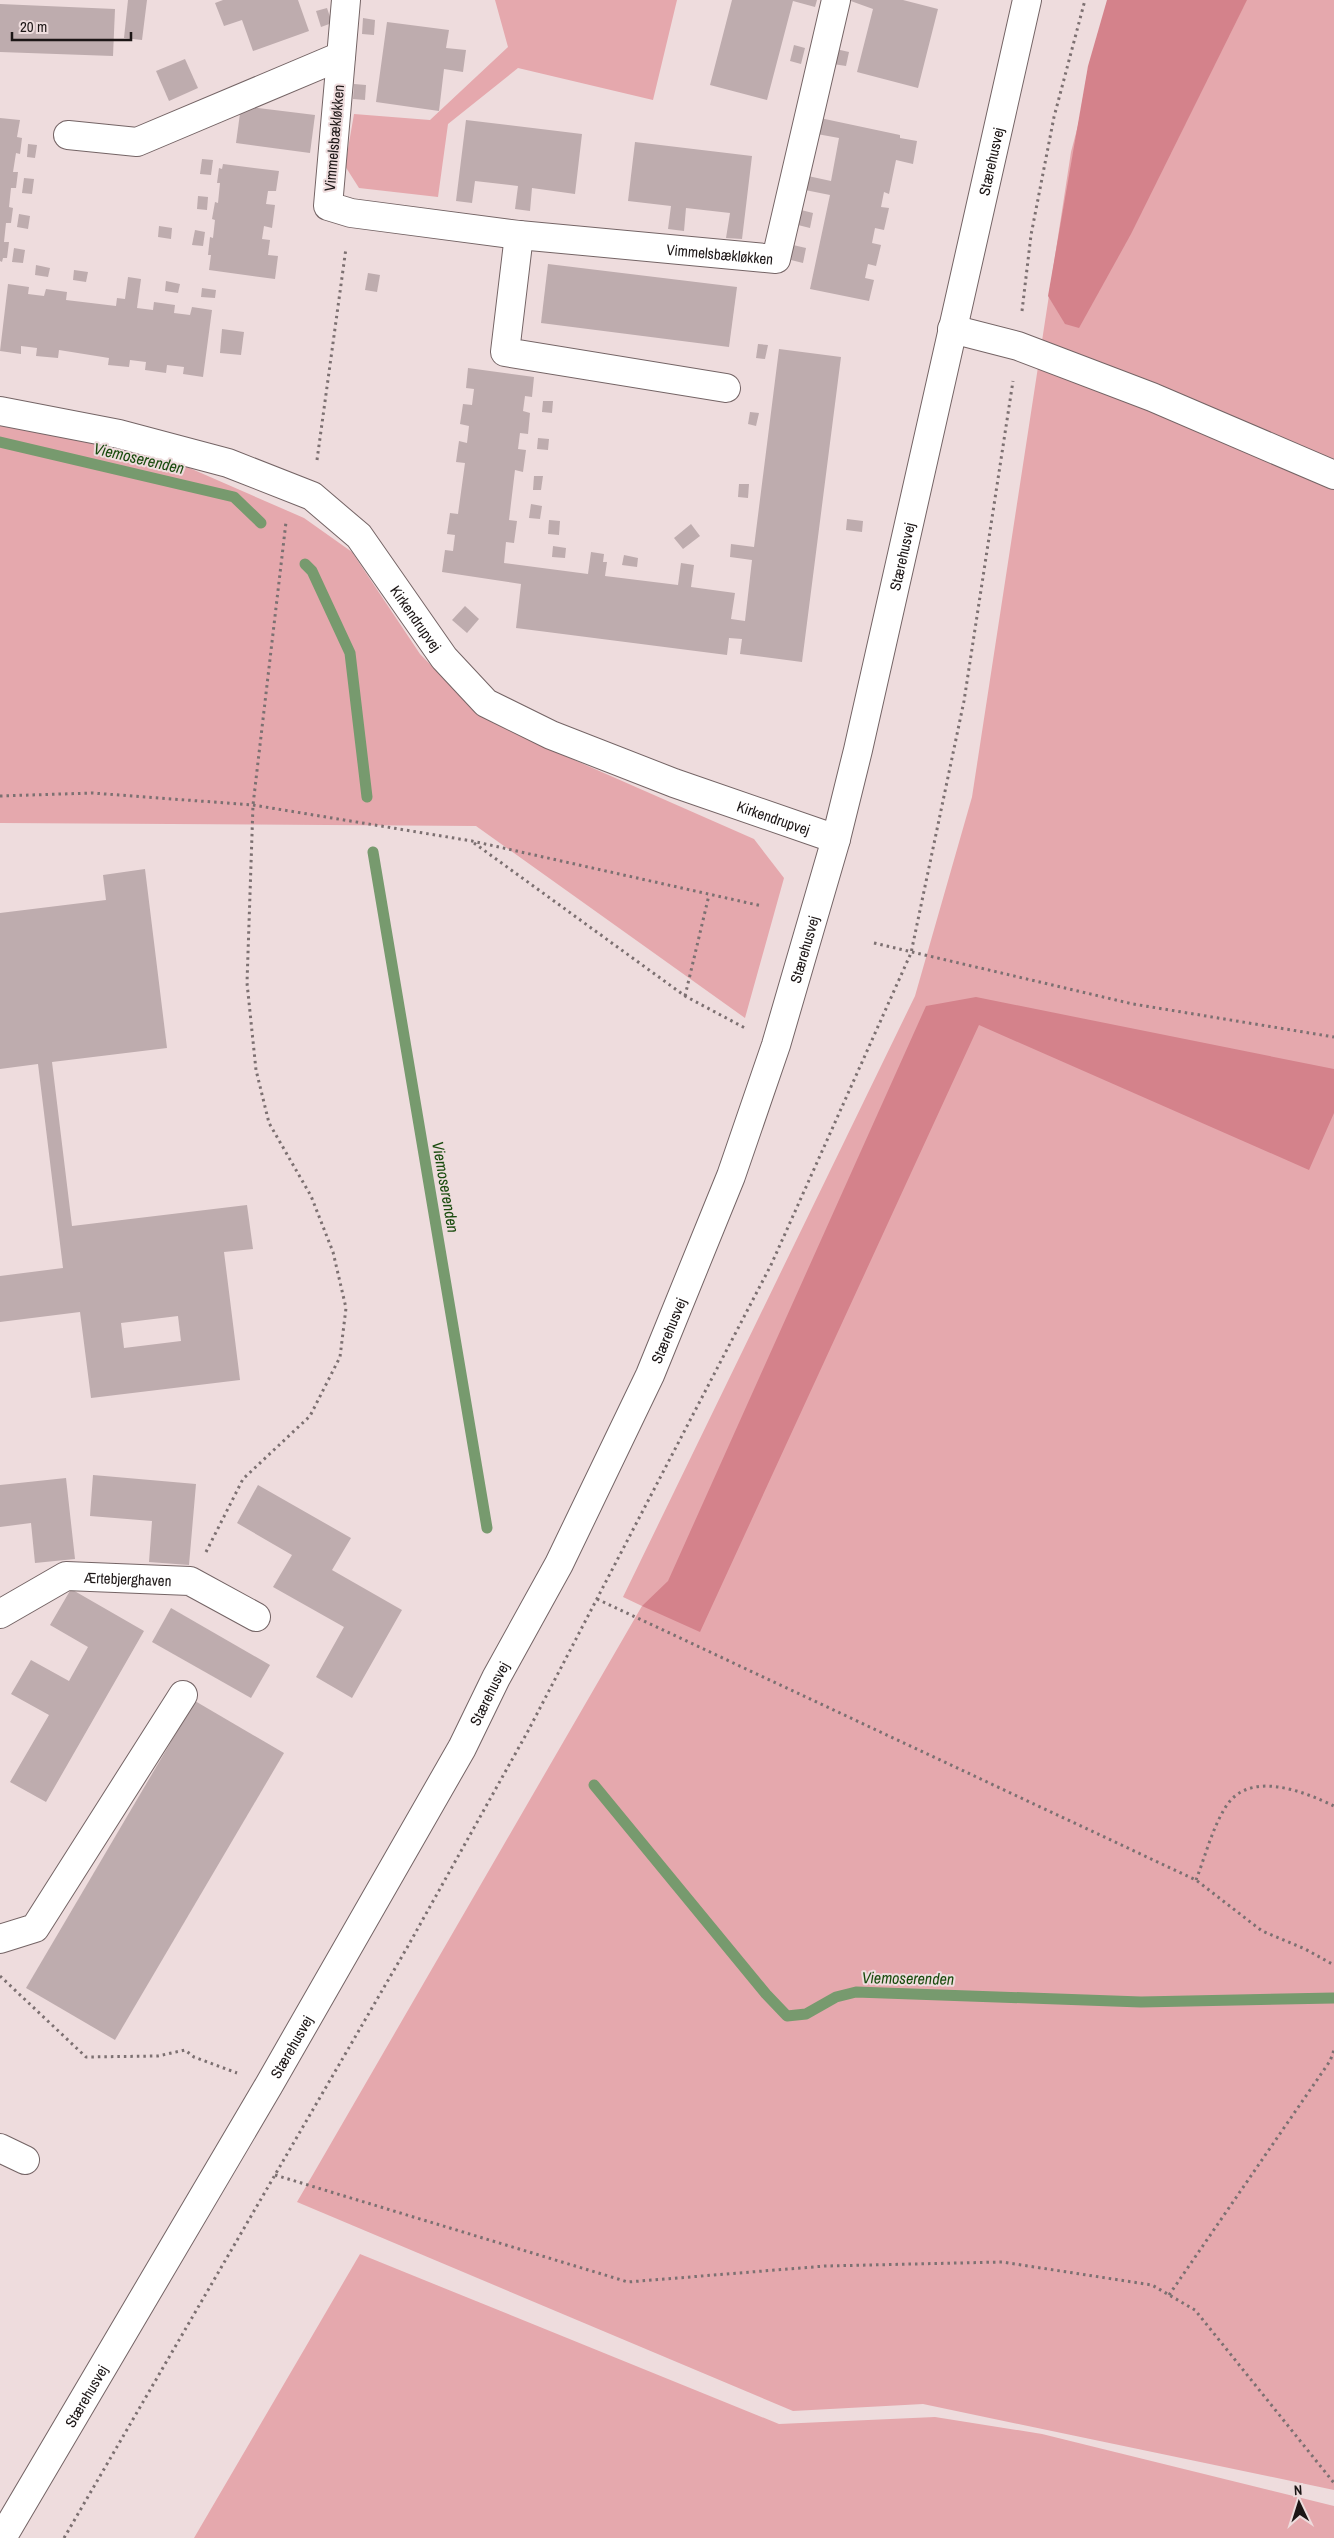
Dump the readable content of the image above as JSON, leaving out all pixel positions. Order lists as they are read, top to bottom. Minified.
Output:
{"streets":{"street":["Vimmelsbækløkken","Stærehusvej","Kirkendrupvej","Ærtebjerghaven"]},"crossings":[["Stærehusvej","Kirkendrupvej"]],"water":["Viemoserenden"],"scale_bar":"20 m","north":"top"}
